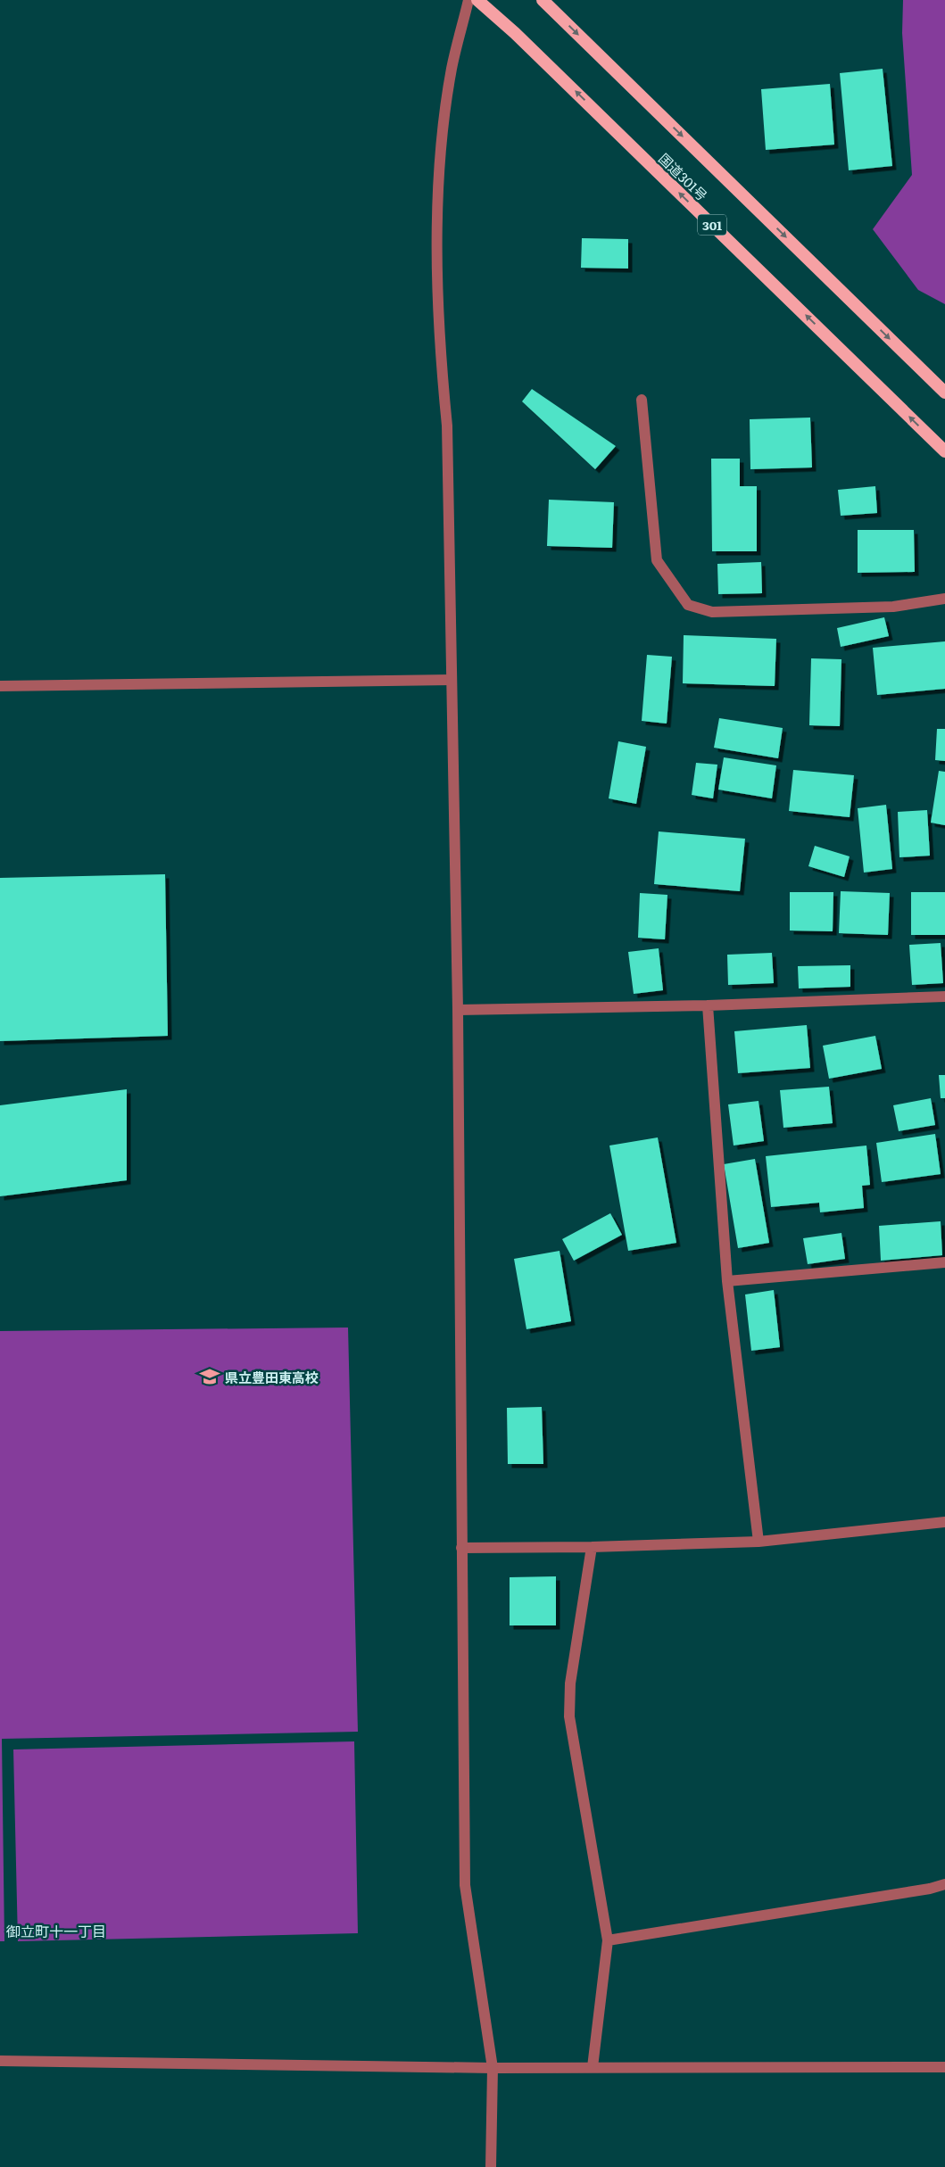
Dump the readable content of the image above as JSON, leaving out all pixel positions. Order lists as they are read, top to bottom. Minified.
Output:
{"streets":{"highway":["国道301号","301"]},"districts":["御立町十一丁目"],"places":{"school or university":["県立豊田東高校"]}}
